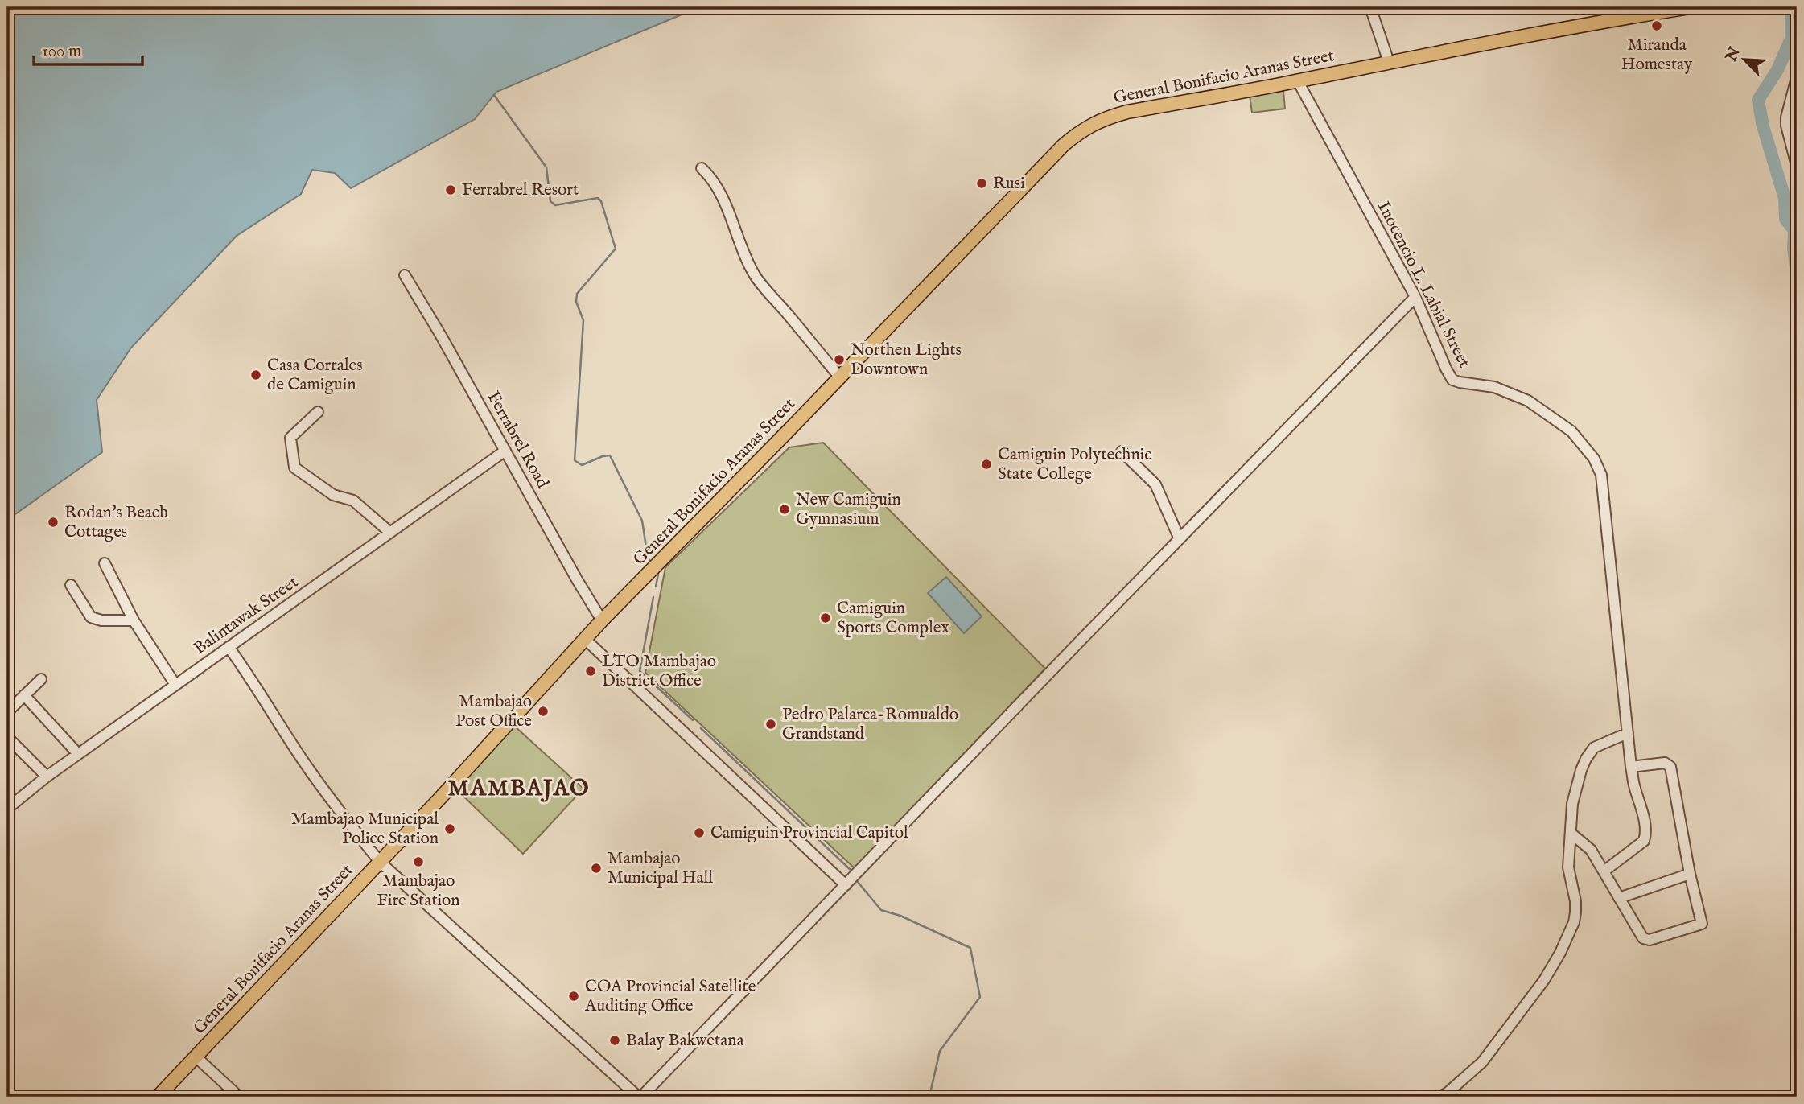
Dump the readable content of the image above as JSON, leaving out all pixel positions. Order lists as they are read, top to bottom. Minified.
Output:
{"streets":{"main road":["General Bonifacio Aranas Street"],"street":["Inocencio L. Labial Street","Ferrabrel Road","Balintawak Street"]},"crossings":[["General Bonifacio Aranas Street","Inocencio L. Labial Street"],["General Bonifacio Aranas Street","Ferrabrel Road"],["Ferrabrel Road","Balintawak Street"]],"districts":["MAMBAJAO"],"places":["Miranda Homestay","Rusi","Ferrabrel Resort","Northen Lights Downtown","Casa Corrales de Camiguin","Camiguin Polytechnic State College","New Camiguin Gymnasium","Rodan's Beach Cottages","Camiguin Sports Complex","LTO Mambajao District Office","Mambajao Post Office","Pedro Palarca-Romualdo Grandstand","Mambajao Municipal Police Station","Camiguin Provincial Capitol","Mambajao Fire Station","Mambajao Municipal Hall","COA Provincial Satellite Auditing Office","Balay Bakwetana"],"scale_bar":"100 m","north":"top left"}
